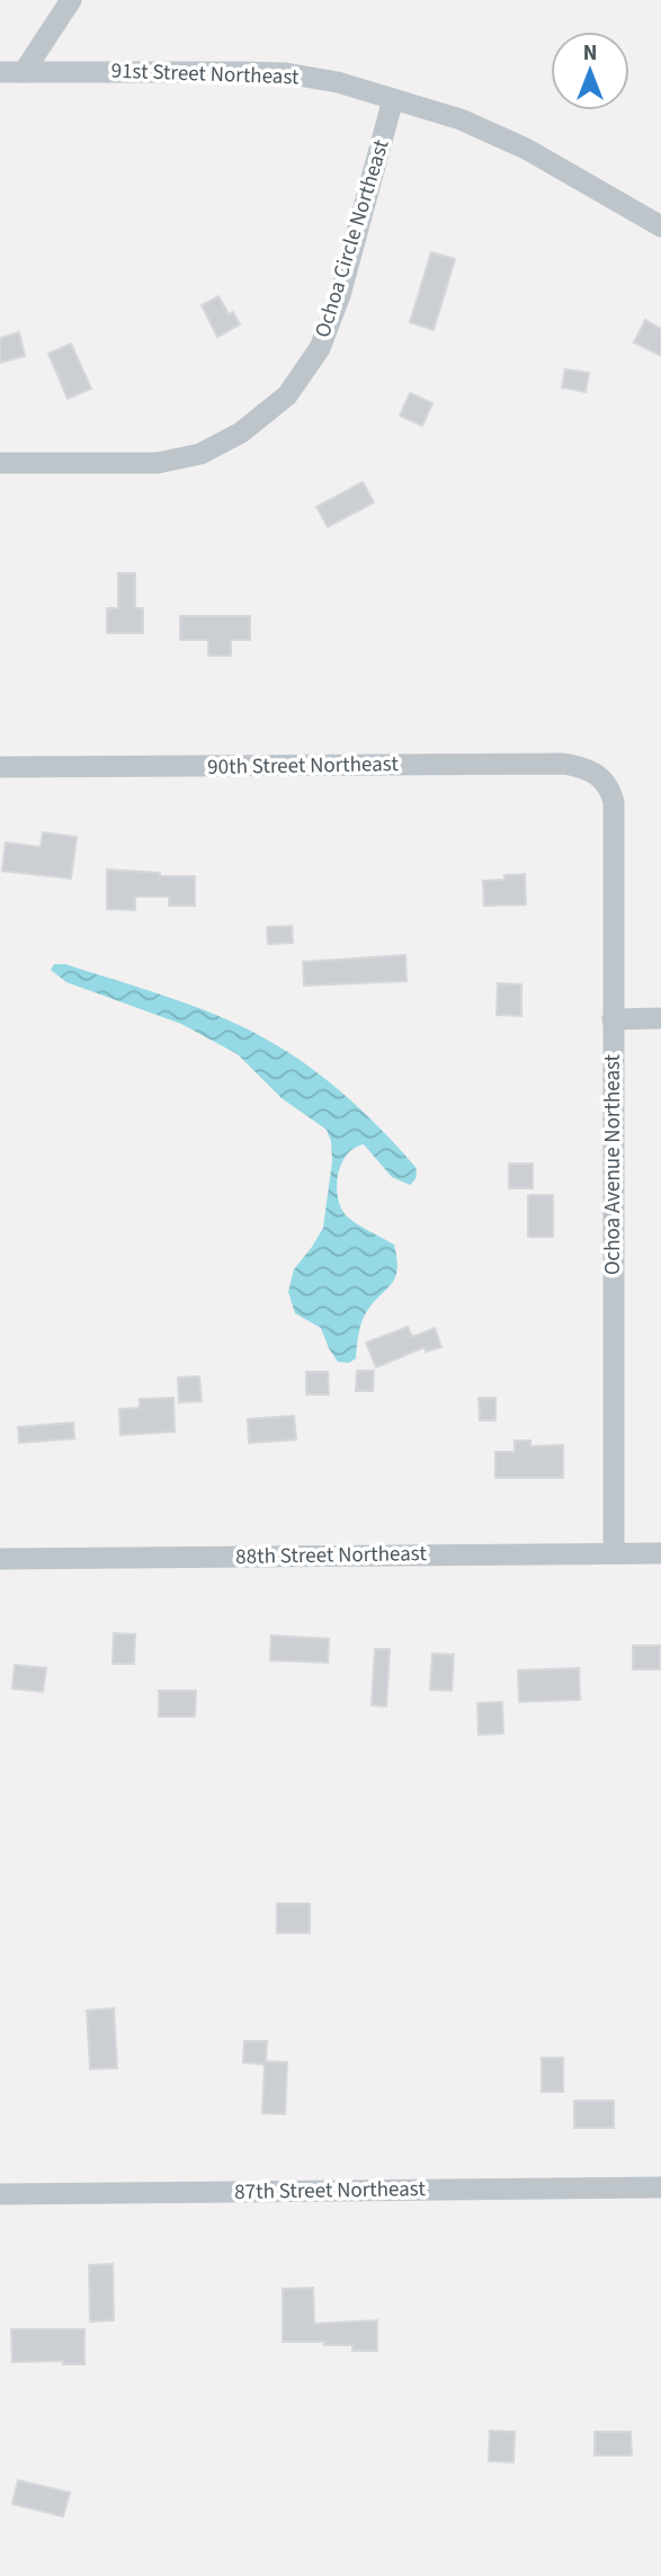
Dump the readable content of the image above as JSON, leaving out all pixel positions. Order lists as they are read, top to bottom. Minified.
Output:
{"streets":{"street":["91st Street Northeast","Ochoa Circle Northeast","90th Street Northeast","Ochoa Avenue Northeast","88th Street Northeast","87th Street Northeast"]},"crossings":[["91st Street Northeast","Ochoa Circle Northeast"],["90th Street Northeast","Ochoa Avenue Northeast"],["Ochoa Avenue Northeast","88th Street Northeast"]],"north":"top"}
